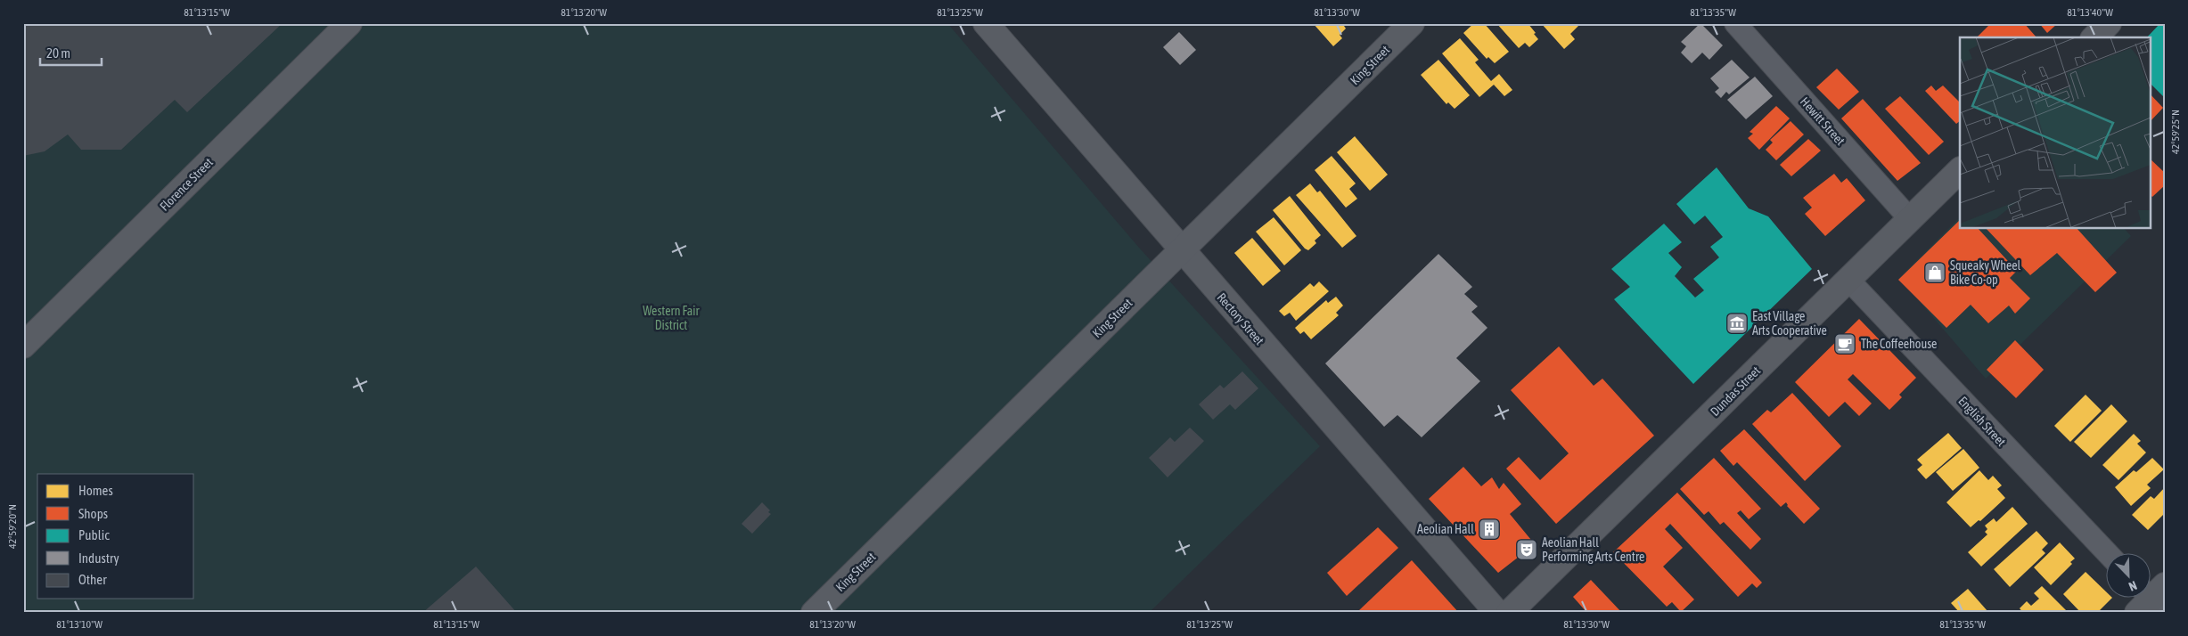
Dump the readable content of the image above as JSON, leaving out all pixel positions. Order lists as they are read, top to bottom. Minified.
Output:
{"streets":{"street":["King Street","Hewitt Street","Florence Street","Rectory Street","Dundas Street","English Street"]},"crossings":[["King Street","Rectory Street"],["Hewitt Street","Dundas Street"],["Dundas Street","English Street"]],"parks":["Western Fair District"],"places":{"shop":["Squeaky Wheel Bike Co-op"],"museum":["East Village Arts Cooperative"],"cafe":["The Coffeehouse"],"building":["Aeolian Hall"],"theatre":["Aeolian Hall Performing Arts Centre"]},"legend":["Homes","Shops","Public","Industry","Other"],"scale_bar":"20 m","north":"bottom right","coordinates":["81°13'15\"W","81°13'20\"W","81°13'25\"W","81°13'30\"W","81°13'35\"W","81°13'40\"W","42°59'25\"N","42°59'20\"N","81°13'10\"W"]}
